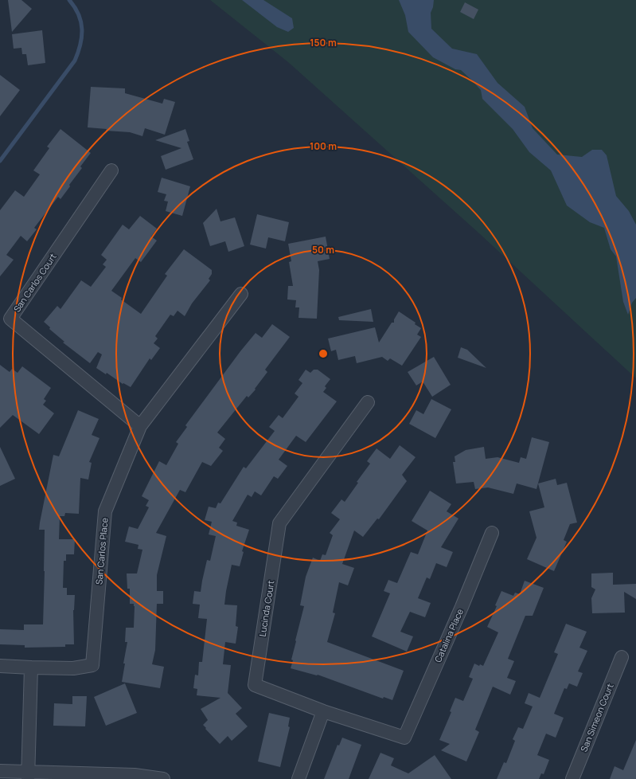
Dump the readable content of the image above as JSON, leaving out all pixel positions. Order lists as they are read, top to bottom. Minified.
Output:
{"streets":{"street":["San Carlos Court","San Carlos Place","Lucinda Court","Catalina Place","San Simeon Court"]},"crossings":[["San Carlos Court","San Carlos Place"],["Lucinda Court","Catalina Place"]],"rings":["150 m","100 m","50 m"]}
